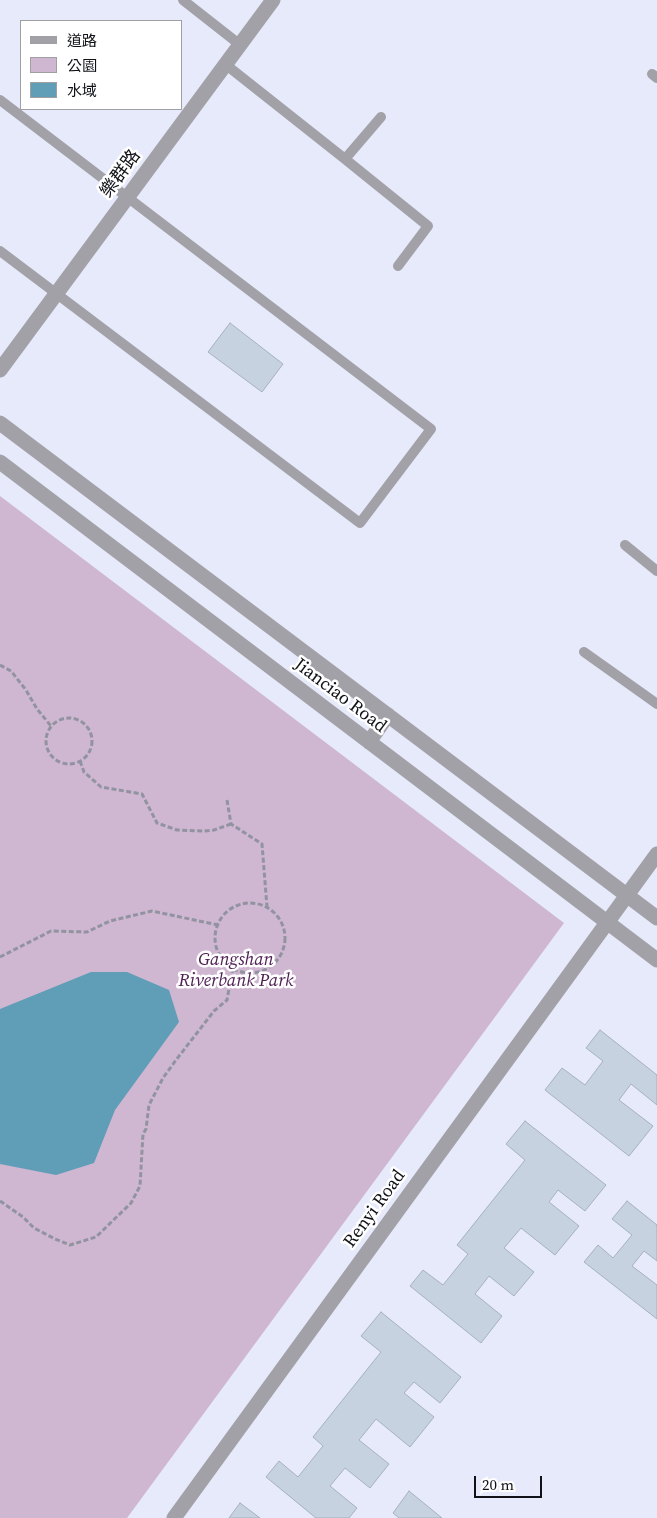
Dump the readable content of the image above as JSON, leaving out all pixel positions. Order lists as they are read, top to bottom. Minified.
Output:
{"streets":{"street":["樂群路","Jianciao Road","Renyi Road"]},"crossings":[["Jianciao Road","Renyi Road"]],"parks":["Gangshan Riverbank Park"],"legend":["道路","公園","水域"],"scale_bar":"20 m"}
